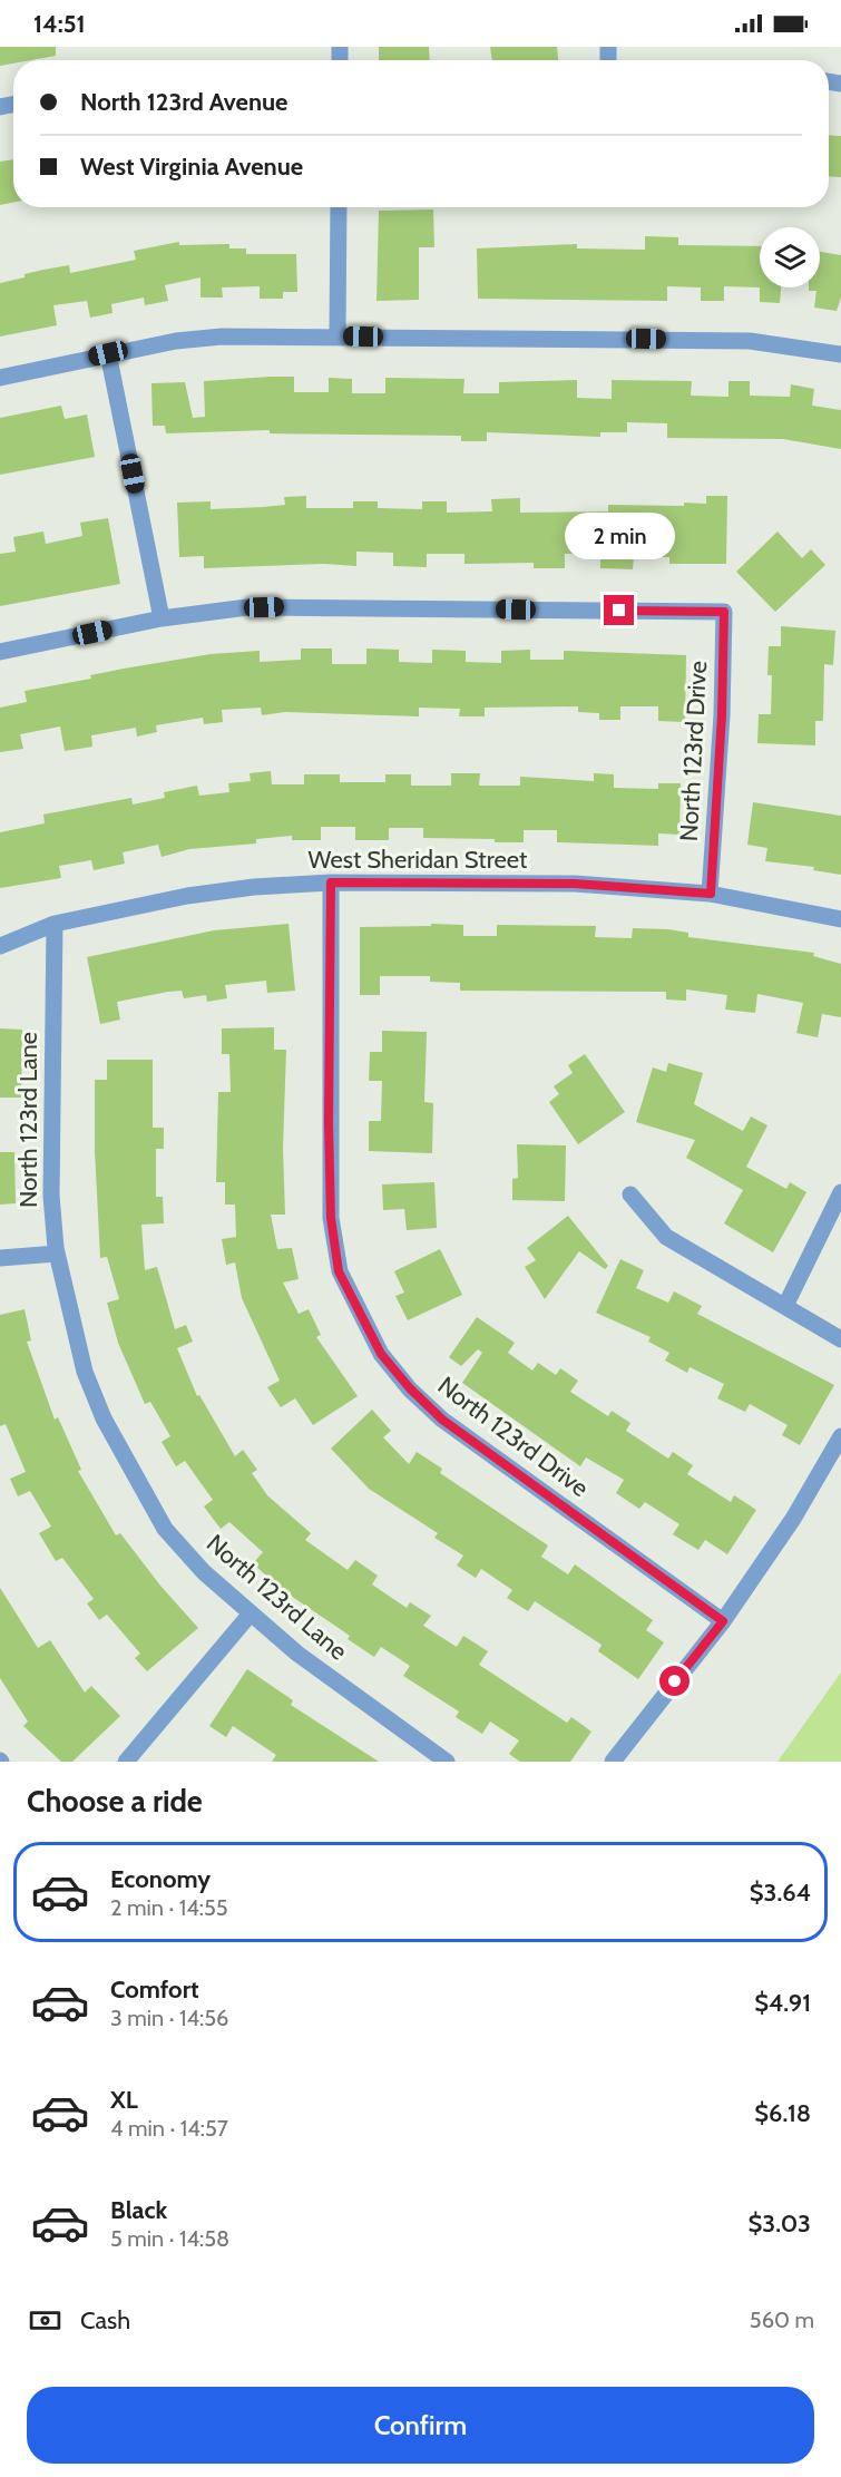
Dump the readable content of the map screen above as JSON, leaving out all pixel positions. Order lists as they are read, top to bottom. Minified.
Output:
{"streets":{"street":["North 123rd Drive","West Sheridan Street","North 123rd Lane"]},"crossings":[["North 123rd Drive","West Sheridan Street"],["West Sheridan Street","North 123rd Lane"]],"page":{"status":"14:51","banner":["North 123rd Avenue","West Virginia Avenue"],"bubble":"2 min","heading":"Choose a ride","list":[{"name":"Economy","note":"2 min · 14:55","value":"$3.64"},{"name":"Comfort","note":"3 min · 14:56","value":"$4.91"},{"name":"XL","note":"4 min · 14:57","value":"$6.18"},{"name":"Black","note":"5 min · 14:58","value":"$3.03"}],"pay":["Cash","560 m"],"buttons":"Confirm"}}
